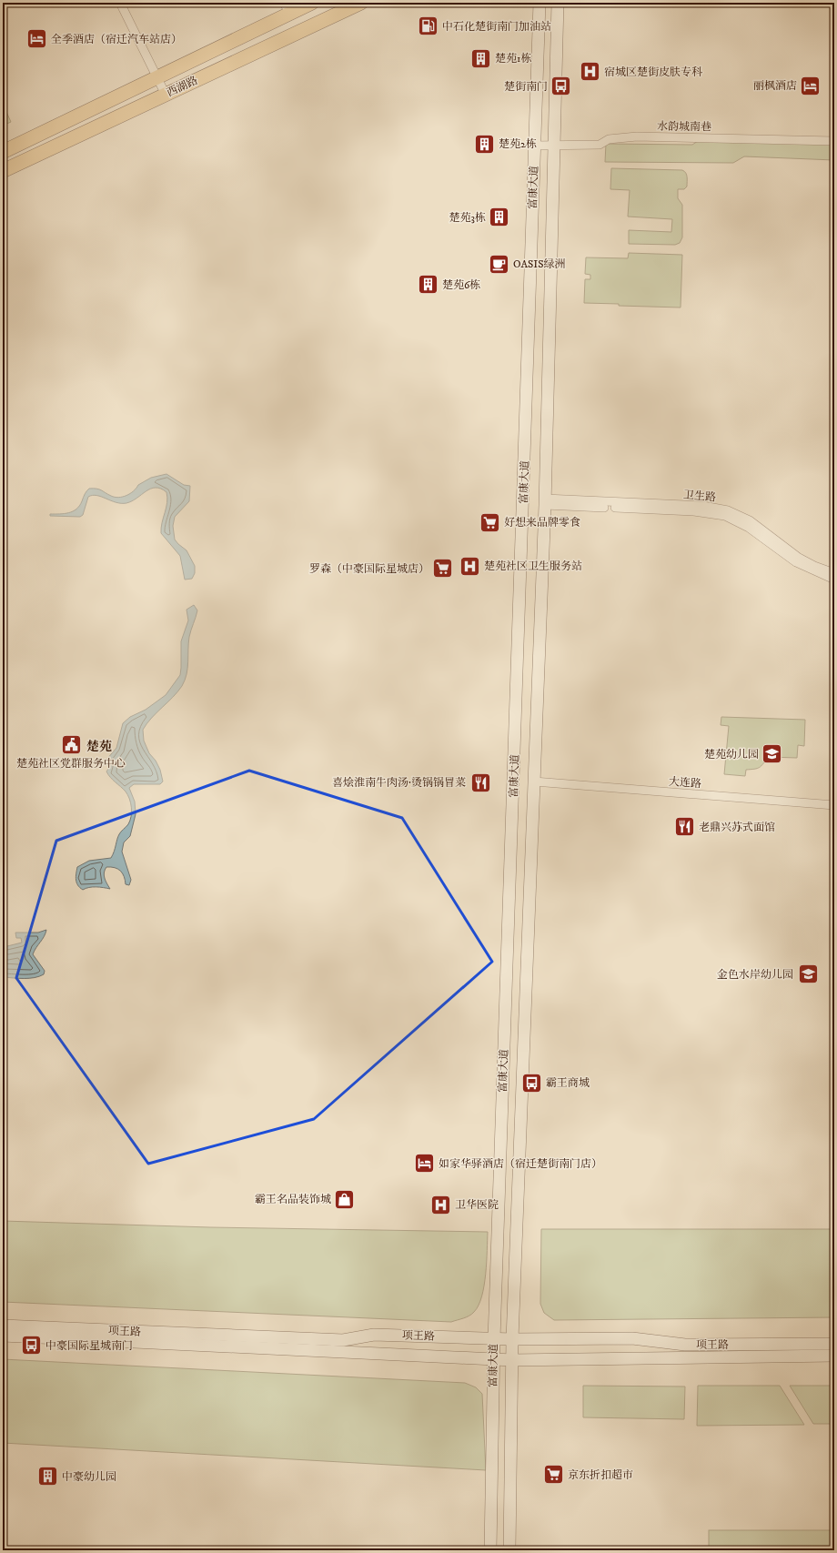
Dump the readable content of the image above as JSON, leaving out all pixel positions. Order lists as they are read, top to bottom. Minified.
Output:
{"streets":{"main road":["西湖路"],"street":["水韵城南巷","富康大道","卫生路","大连路","项王路"]},"crossings":[["水韵城南巷","富康大道"],["富康大道","卫生路"],["富康大道","大连路"],["富康大道","项王路"]],"districts":["楚苑"],"places":{"fuel station":["中石化楚街南门加油站"],"hotel":["全季酒店（宿迁汽车站店）","丽枫酒店","如家华驿酒店（宿迁楚街南门店）"],"building":["楚苑1栋","楚苑2栋","楚苑3栋","楚苑6栋","中豪幼儿园"],"hospital":["宿城区楚街皮肤专科","楚苑社区卫生服务站","卫华医院"],"bus stop":["楚街南门","霸王商城","中豪国际星城南门"],"cafe":["OASIS绿洲"],"supermarket":["好想来品牌零食","罗森（中豪国际星城店）","京东折扣超市"],"public building":["楚苑社区党群服务中心"],"school or university":["楚苑幼儿园","金色水岸幼儿园"],"restaurant":["喜烩淮南牛肉汤·烫锅锅冒菜","老鼎兴苏式面馆"],"shop":["霸王名品装饰城"]}}
